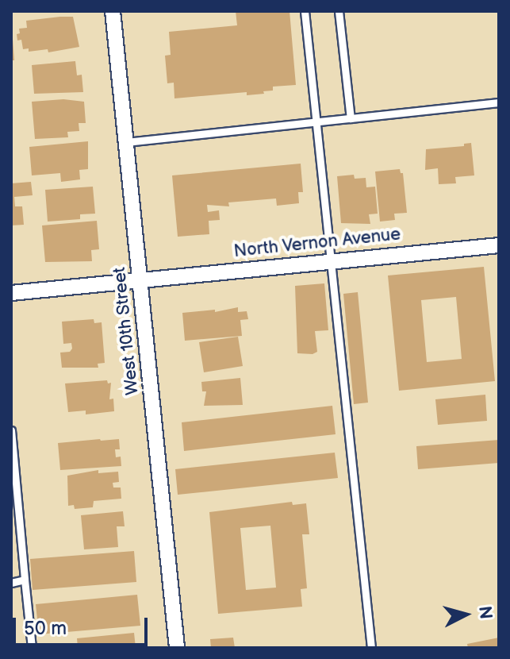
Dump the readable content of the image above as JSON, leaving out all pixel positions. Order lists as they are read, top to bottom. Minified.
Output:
{"streets":{"street":["North Vernon Avenue","West 10th Street"]},"crossings":[["North Vernon Avenue","West 10th Street"]],"scale_bar":"50 m","north":"right"}
